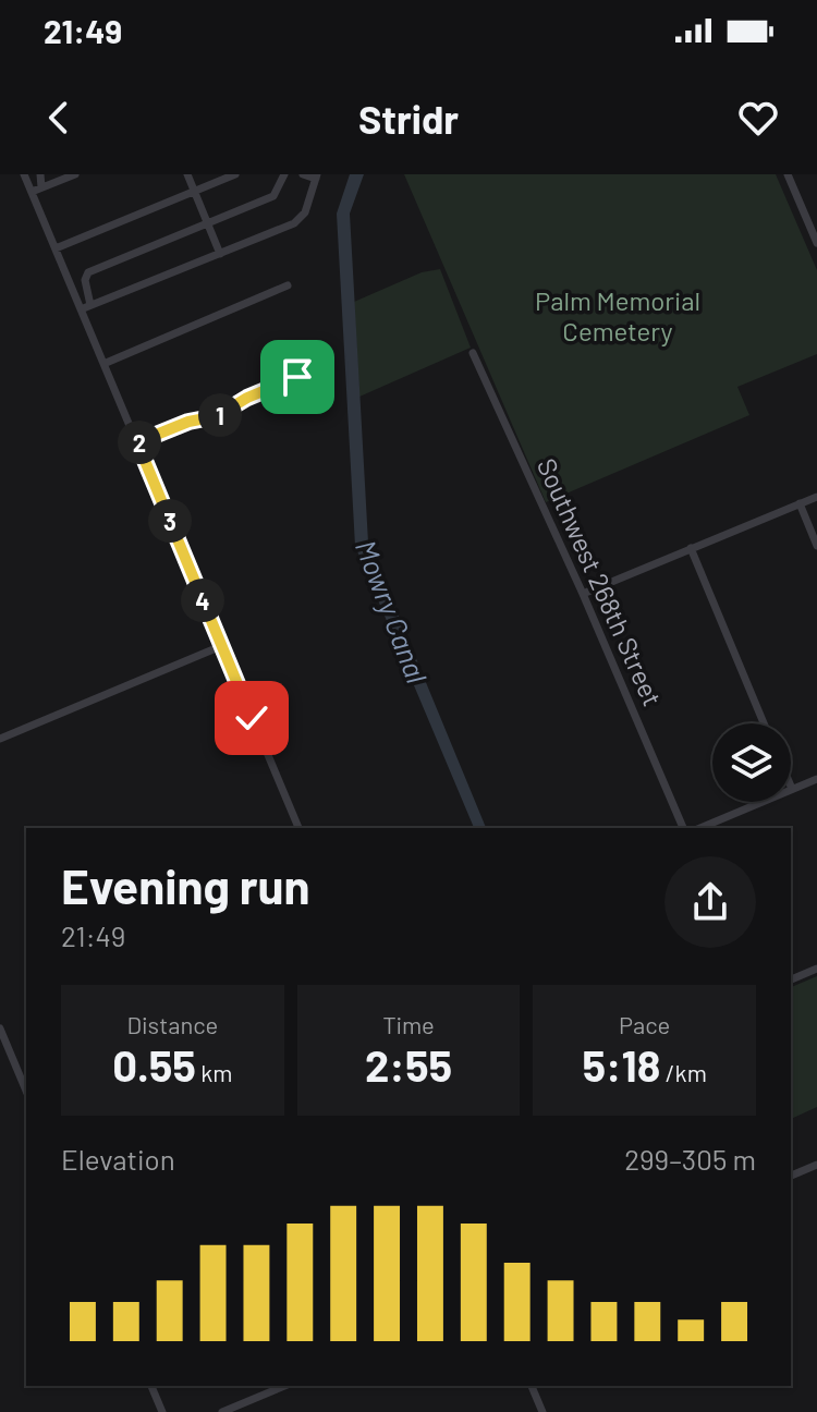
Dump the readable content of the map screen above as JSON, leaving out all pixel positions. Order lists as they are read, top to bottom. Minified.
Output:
{"streets":{"street":["Southwest 268th Street"]},"water":["Mowry Canal"],"parks":["Palm Memorial Cemetery"],"page":{"status":"21:49","header":"Stridr","pins":["1","2","3","4"],"heading":["Evening run","21:49"],"stats":[["Distance","0.55 km"],["Time","2:55"],["Pace","5:18 /km"]],"chart":["Elevation","299–305 m"]}}
